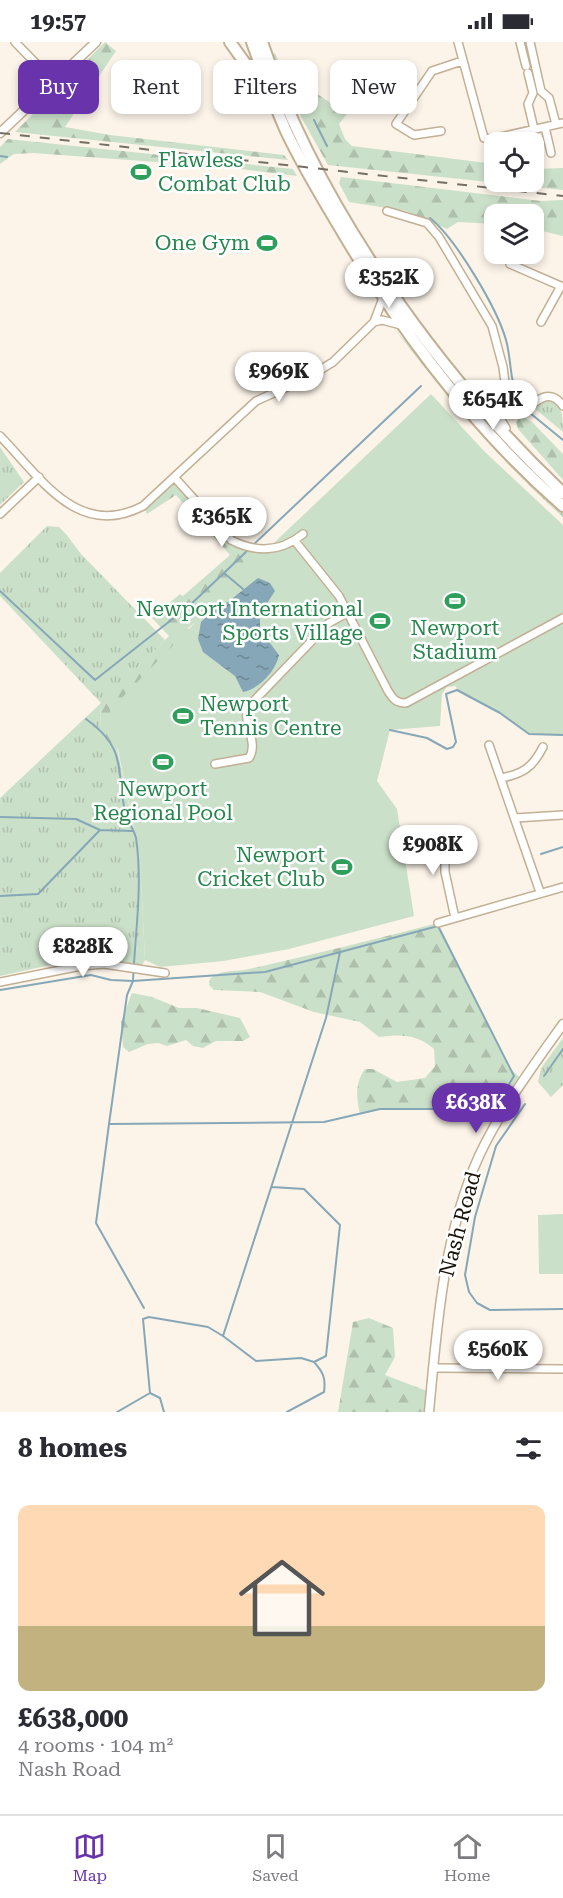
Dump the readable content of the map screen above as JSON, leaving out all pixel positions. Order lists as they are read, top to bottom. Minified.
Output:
{"streets":{"street":["Nash Road"]},"places":{"sports":["Flawless Combat Club","One Gym","Newport Stadium","Newport International Sports Village","Newport Tennis Centre","Newport Regional Pool","Newport Cricket Club"]},"page":{"status":"19:57","chip":["Buy","Rent","Filters","New"],"price":["£352K","£969K","£654K","£365K","£908K","£828K","£638K","£560K"],"heading":"8 homes","list":[{"name":"£638,000","note":"4 rooms · 104 m² · Nash Road"}],"tabs":["Map","Saved","Home"]}}
